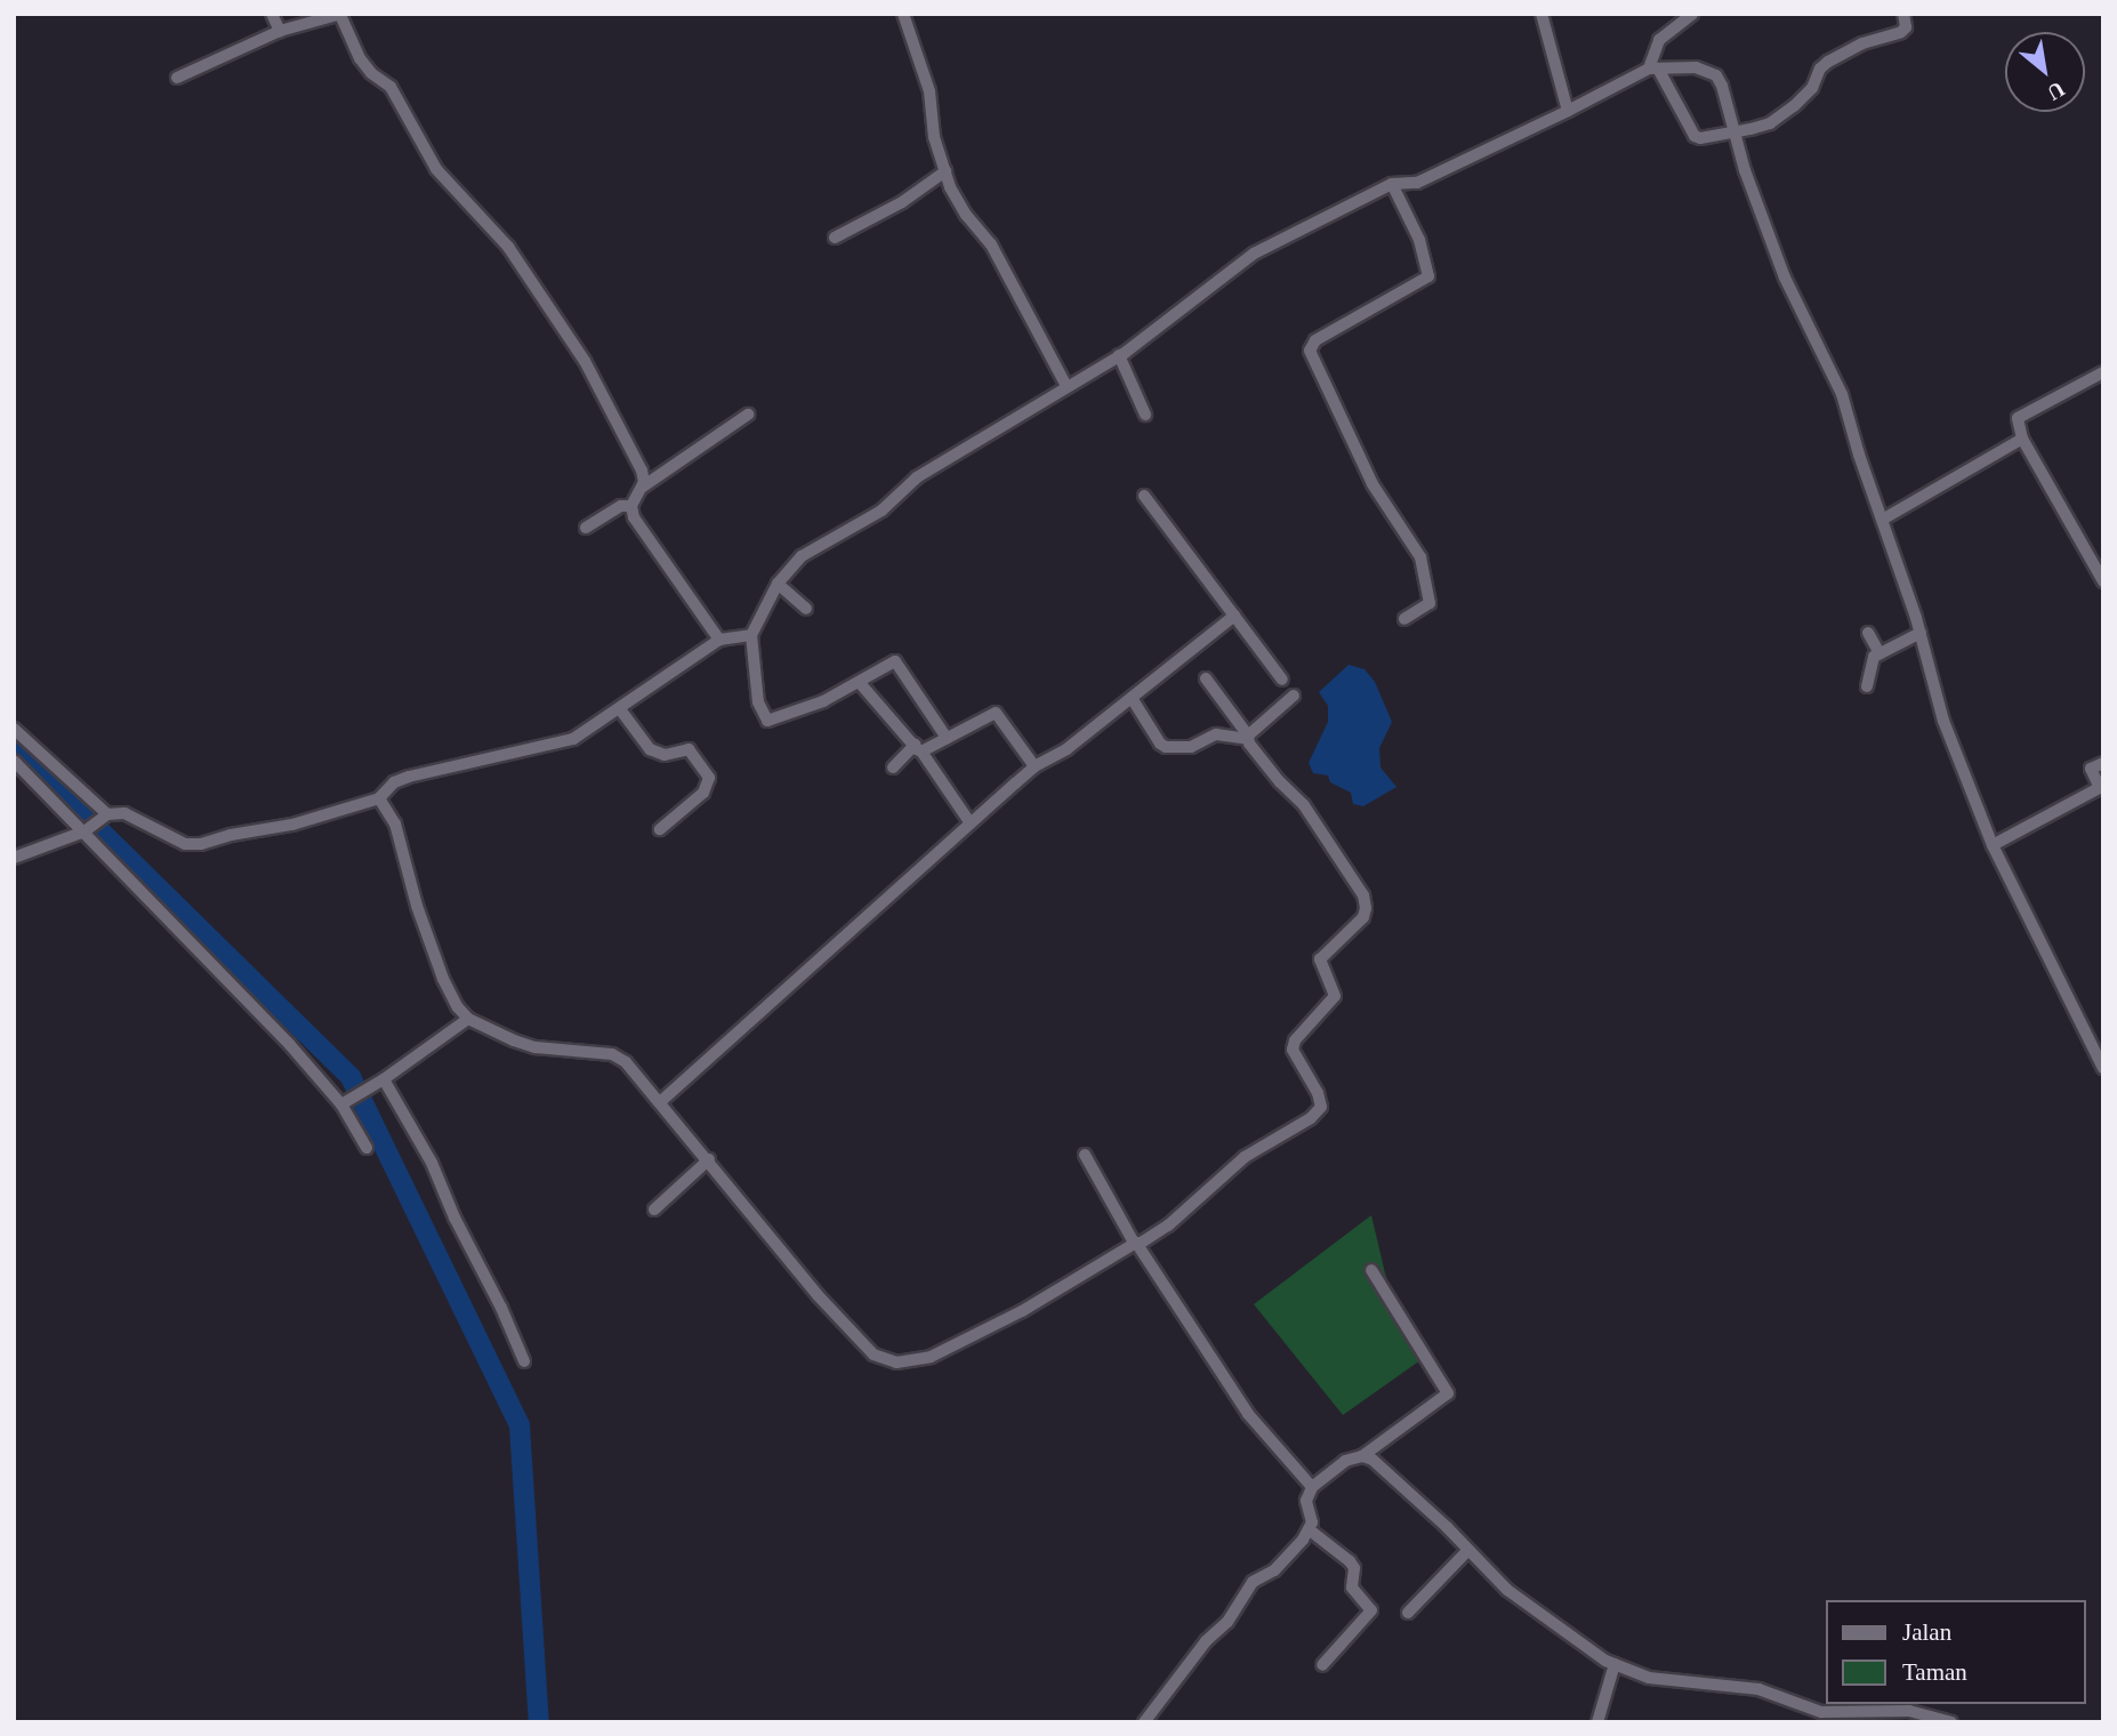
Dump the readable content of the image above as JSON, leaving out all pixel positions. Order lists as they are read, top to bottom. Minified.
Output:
{"legend":["Jalan","Taman"],"north":"bottom right"}
